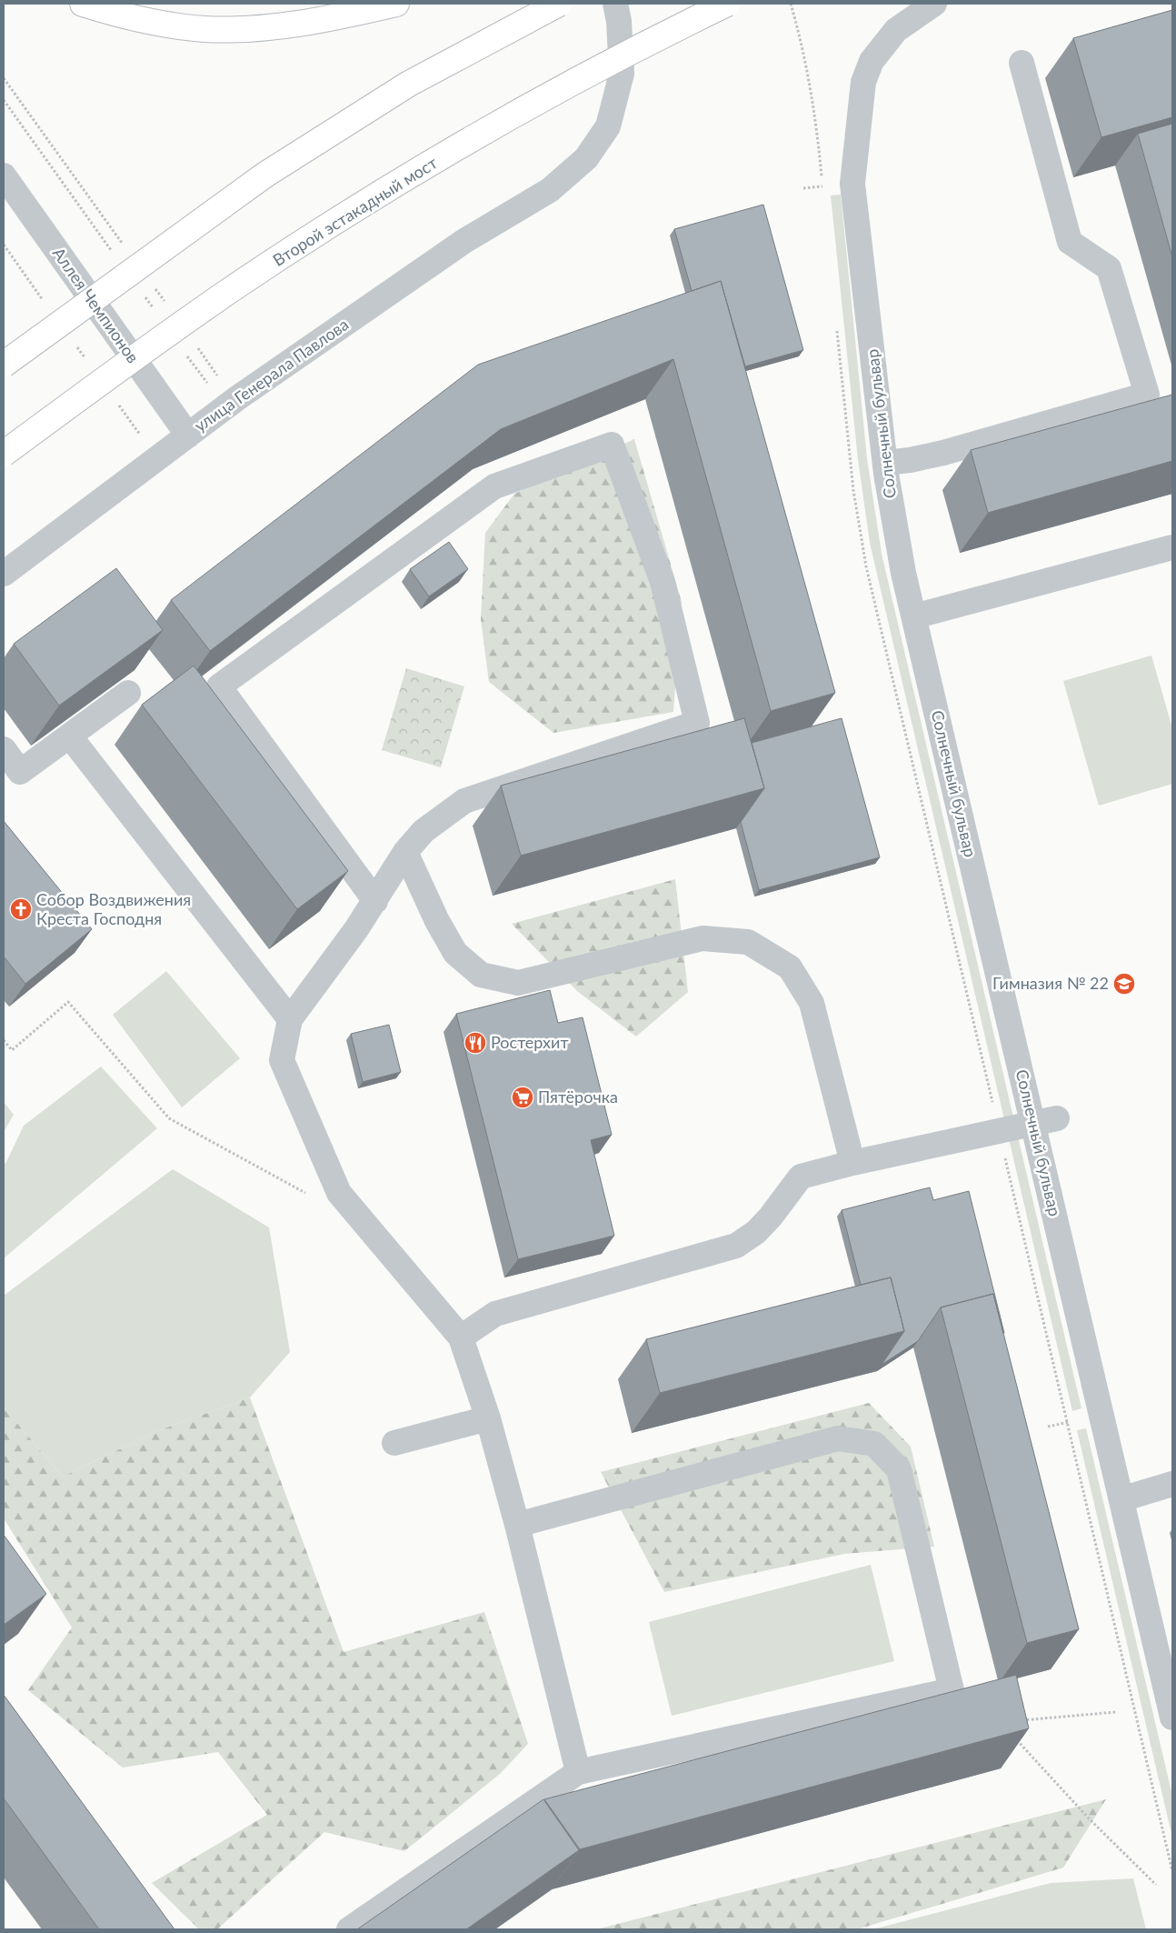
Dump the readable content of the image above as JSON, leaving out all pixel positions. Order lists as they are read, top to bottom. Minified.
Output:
{"streets":{"main road":["Второй эстакадный мост"],"street":["Аллея Чемпионов","улица Генерала Павлова","Солнечный бульвар"]},"crossings":[["Аллея Чемпионов","улица Генерала Павлова"]],"places":{"church":["Собор Воздвижения Креста Господня"],"school or university":["Гимназия № 22"],"restaurant":["Ростерхит"],"supermarket":["Пятёрочка"]}}
